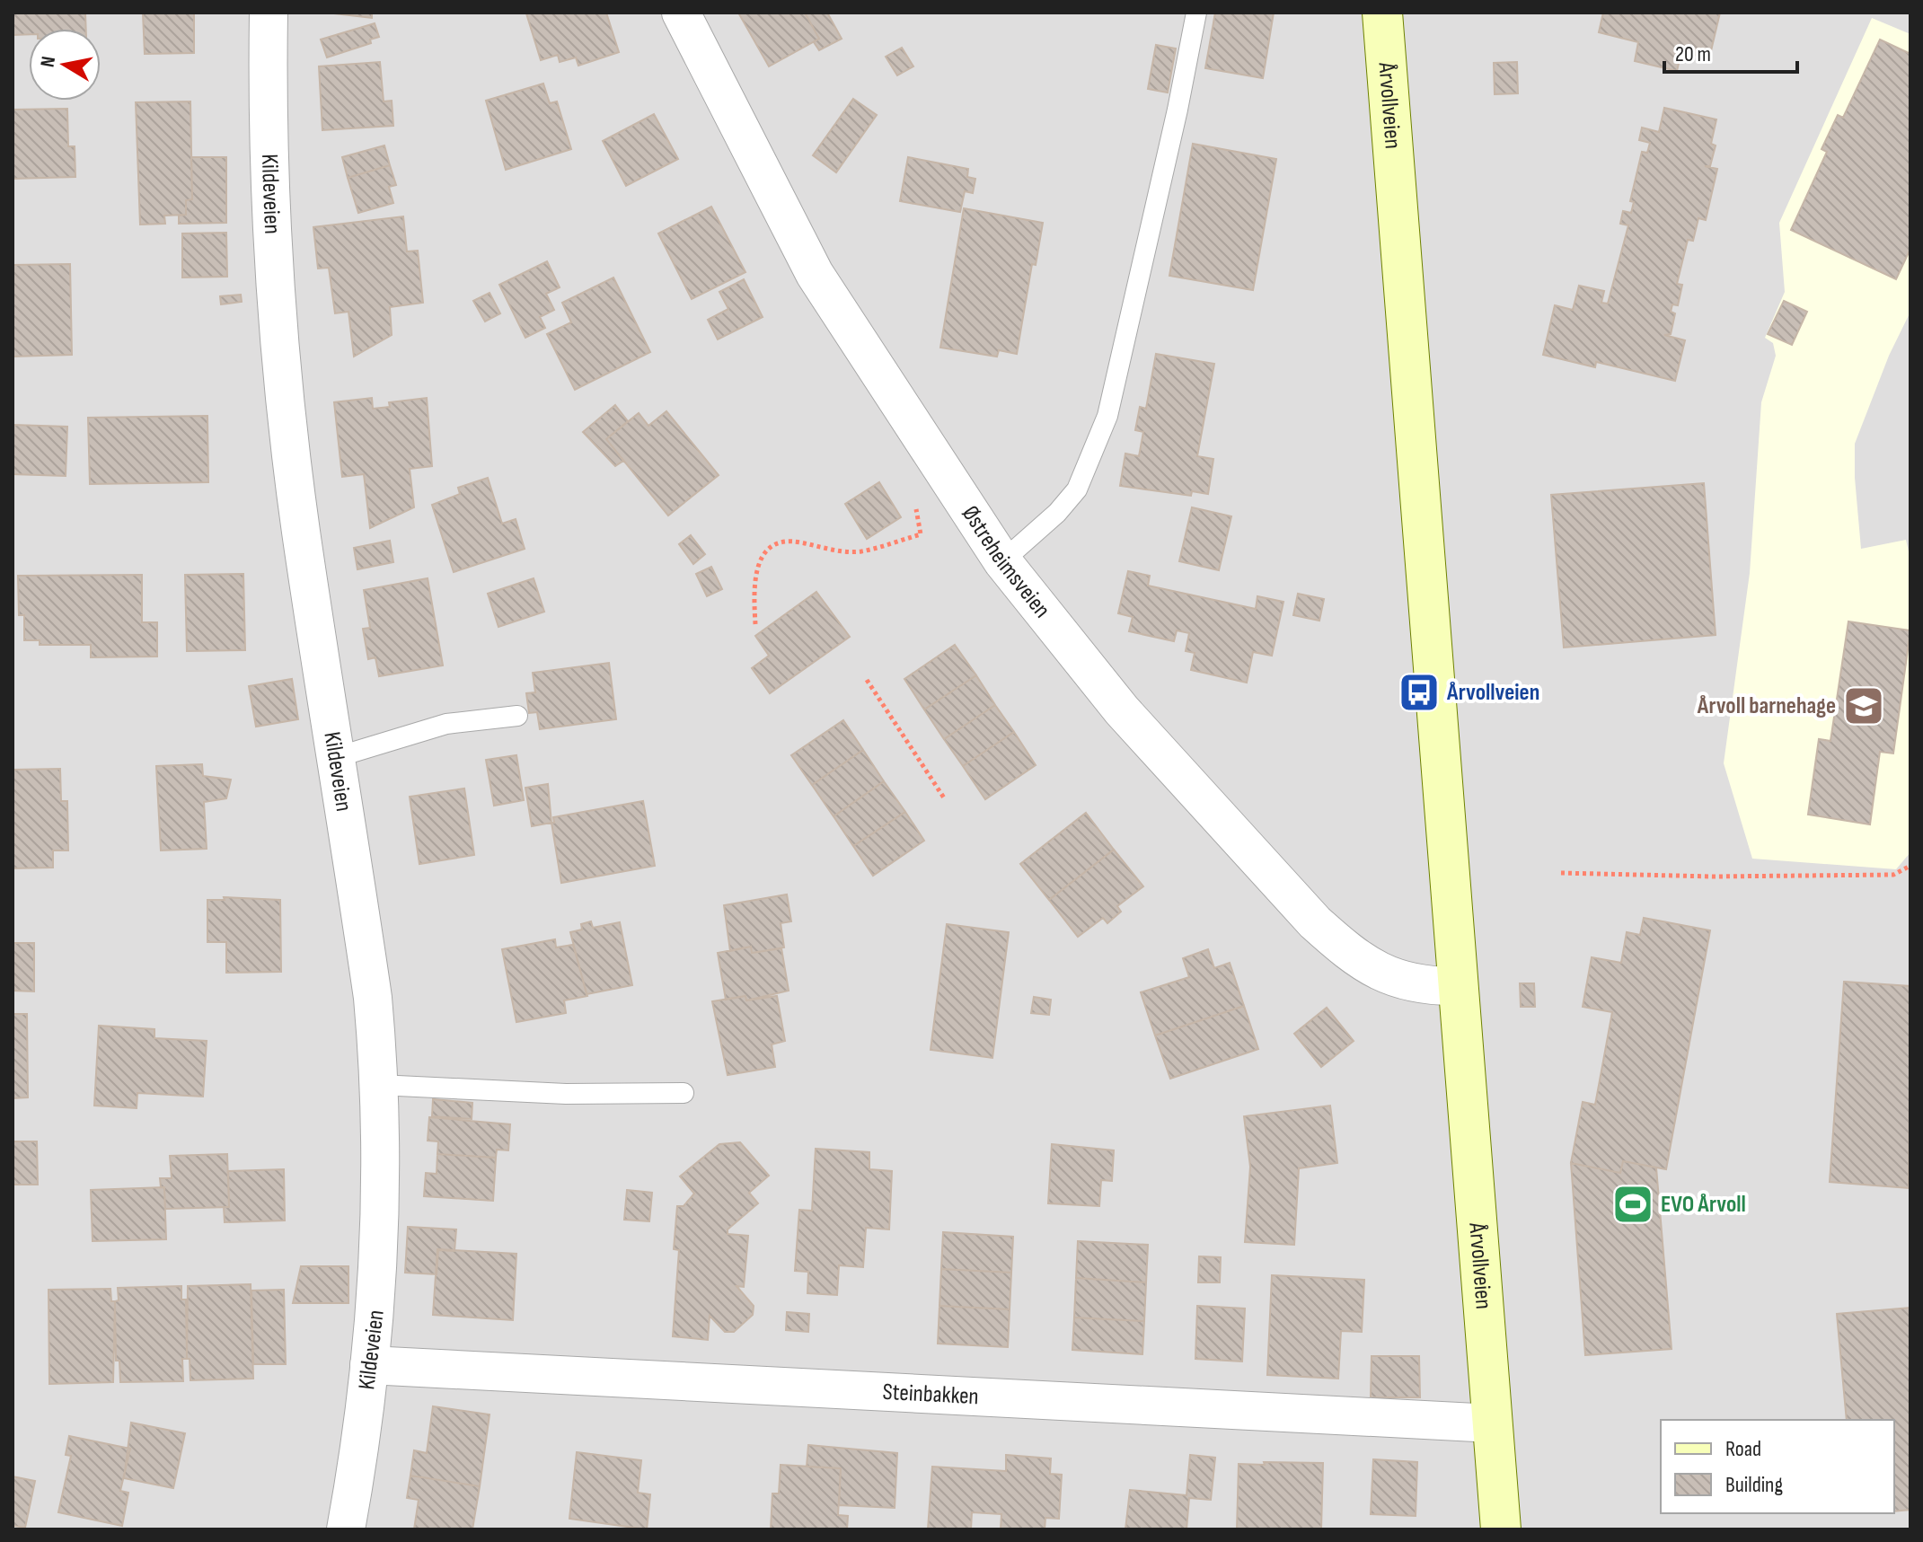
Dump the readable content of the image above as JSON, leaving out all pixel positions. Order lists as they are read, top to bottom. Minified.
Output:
{"streets":{"street":["Årvollveien","Kildeveien","Østreheimsveien","Steinbakken"]},"crossings":[["Årvollveien","Østreheimsveien"],["Årvollveien","Steinbakken"],["Kildeveien","Steinbakken"]],"places":{"bus stop":["Årvollveien"],"school or university":["Årvoll barnehage"],"sports":["EVO Årvoll"]},"legend":["Road","Building"],"scale_bar":"20 m","north":"left"}
